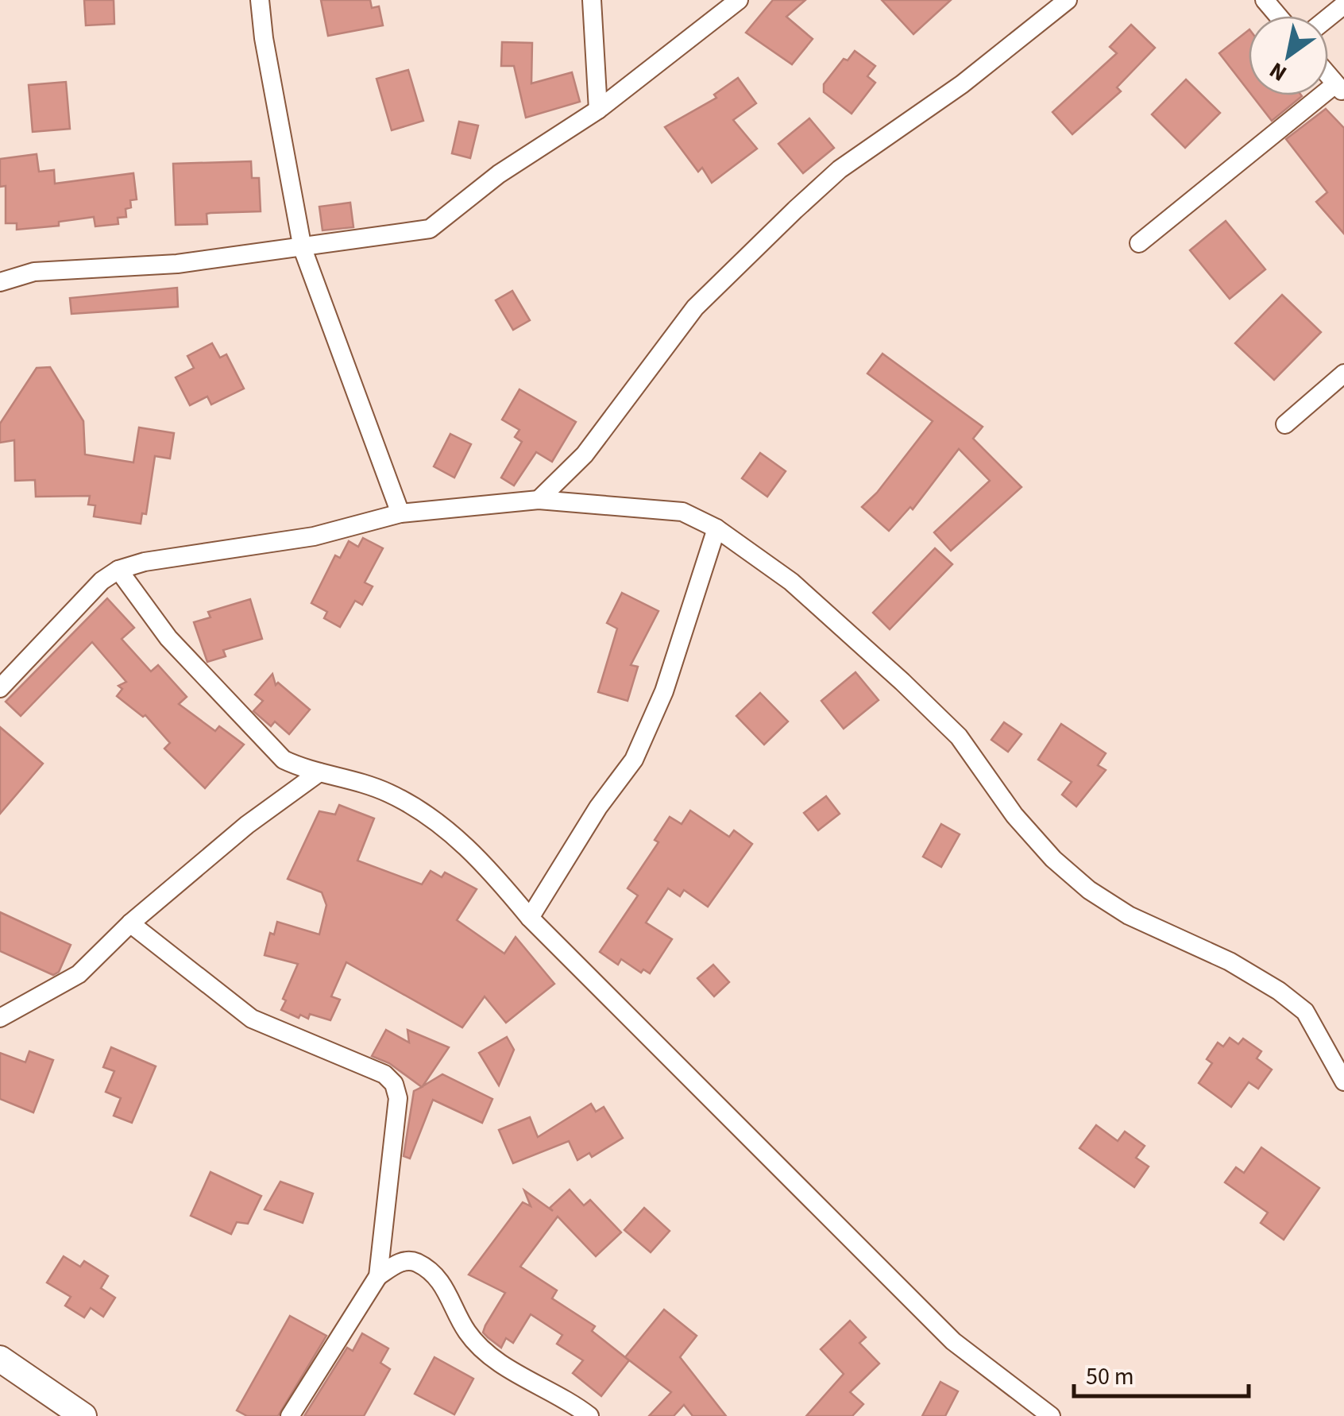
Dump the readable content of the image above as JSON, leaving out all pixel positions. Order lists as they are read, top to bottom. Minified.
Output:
{"scale_bar":"50 m","north":"bottom left"}
